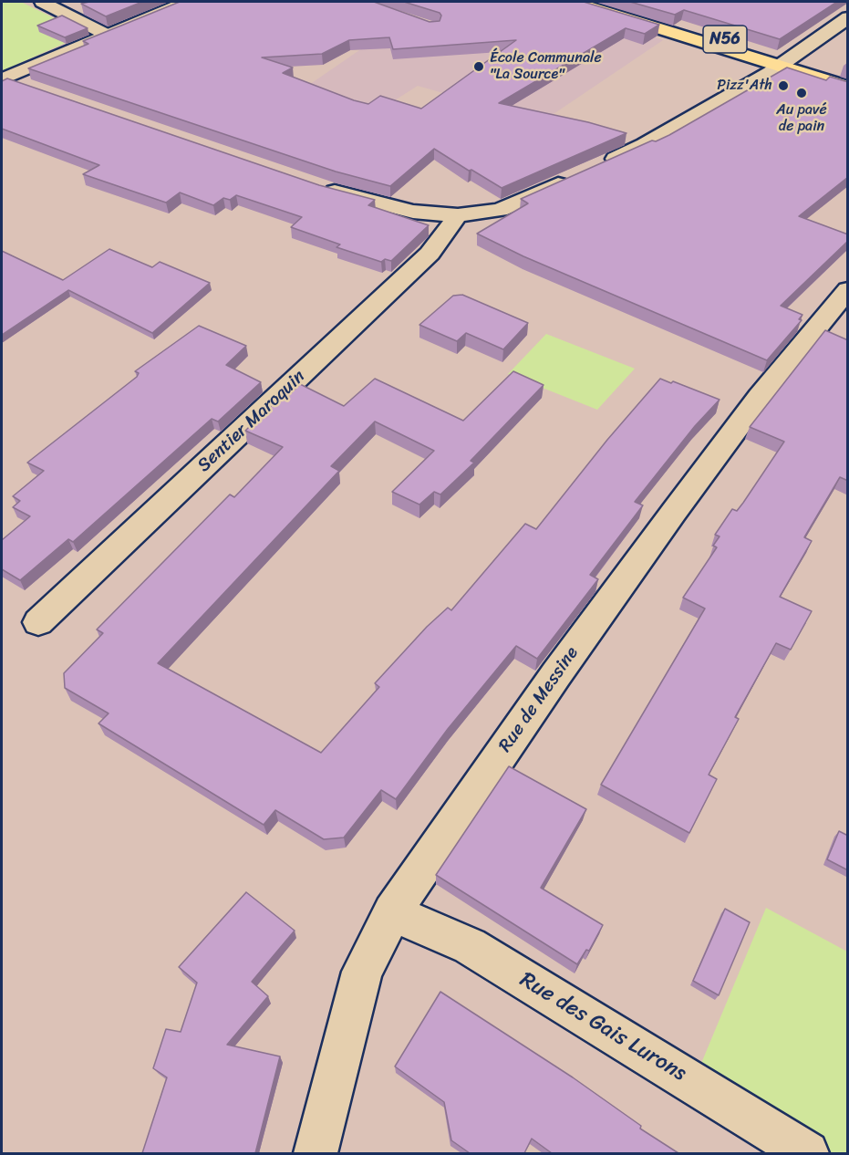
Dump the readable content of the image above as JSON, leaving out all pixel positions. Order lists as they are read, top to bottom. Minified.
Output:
{"streets":{"main road":["N56"],"street":["Sentier Maroquin","Rue de Messine","Rue des Gais Lurons"]},"crossings":[["Rue de Messine","Rue des Gais Lurons"]],"places":["École Communale \"La Source\"","Pizz'Ath","Au pavé de pain"]}
